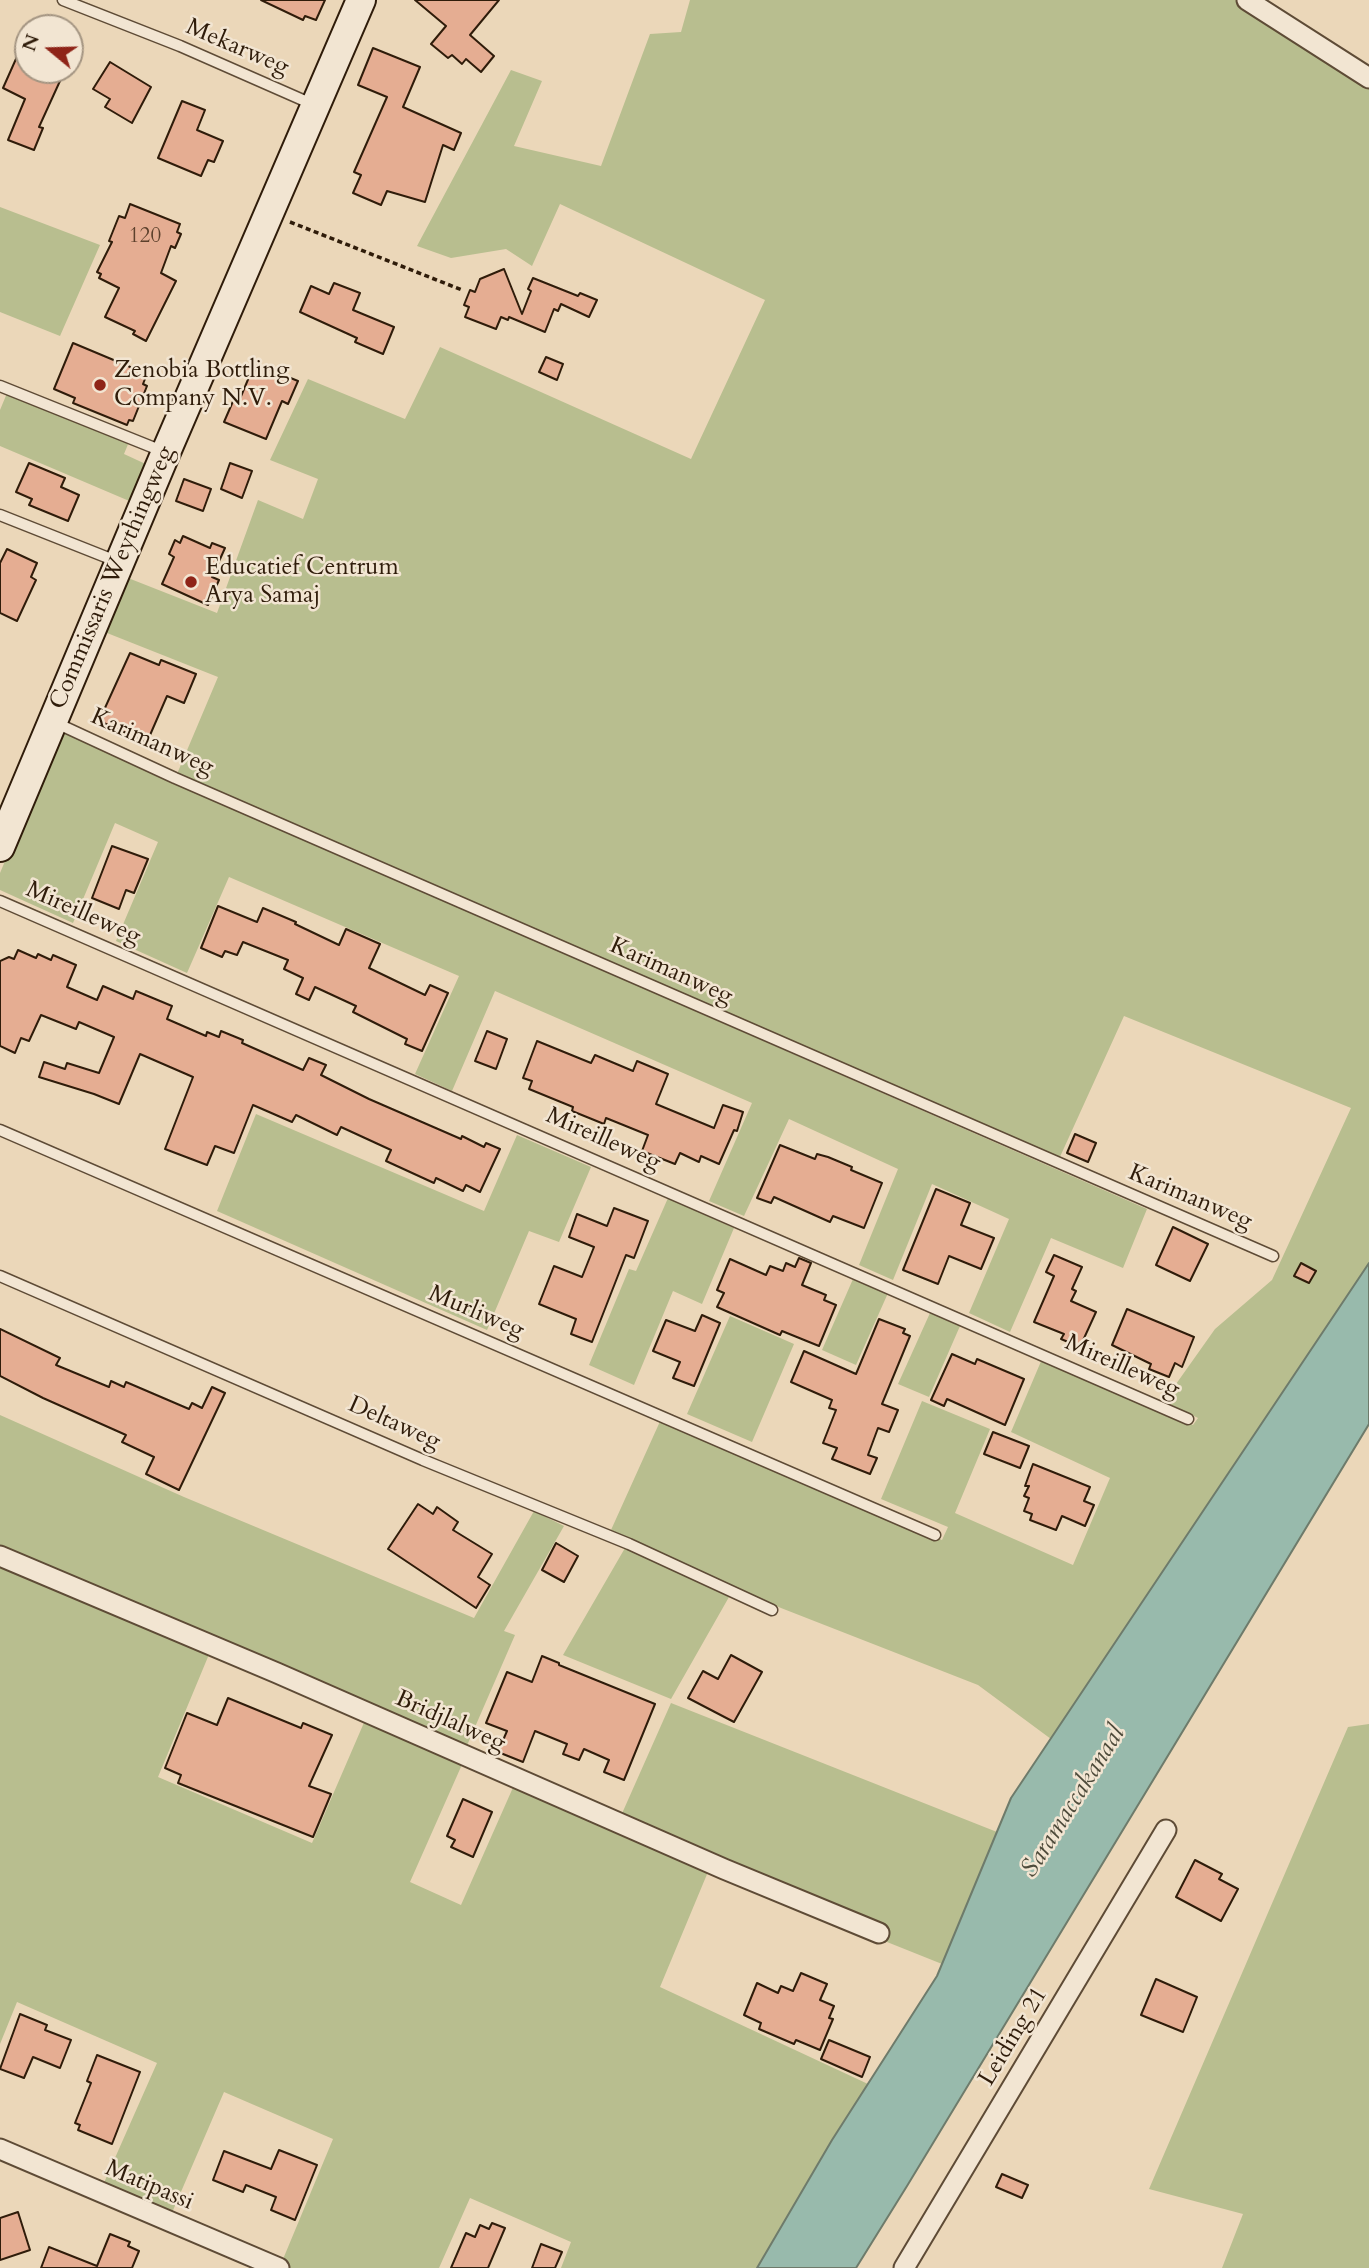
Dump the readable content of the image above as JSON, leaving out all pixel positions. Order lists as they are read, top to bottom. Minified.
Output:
{"streets":{"main road":["Commissaris Weythingweg"],"street":["Bridjlalweg","Leiding 21","Matipassi"],"lane":["Mekarweg","Karimanweg","Mireilleweg","Murliweg","Deltaweg"]},"crossings":[["Mekarweg","Commissaris Weythingweg"],["Commissaris Weythingweg","Karimanweg"]],"water":["Saramaccakanaal"],"places":["Zenobia Bottling Company N.V.","Educatief Centrum Arya Samaj"],"house_numbers":["120"],"north":"left"}
